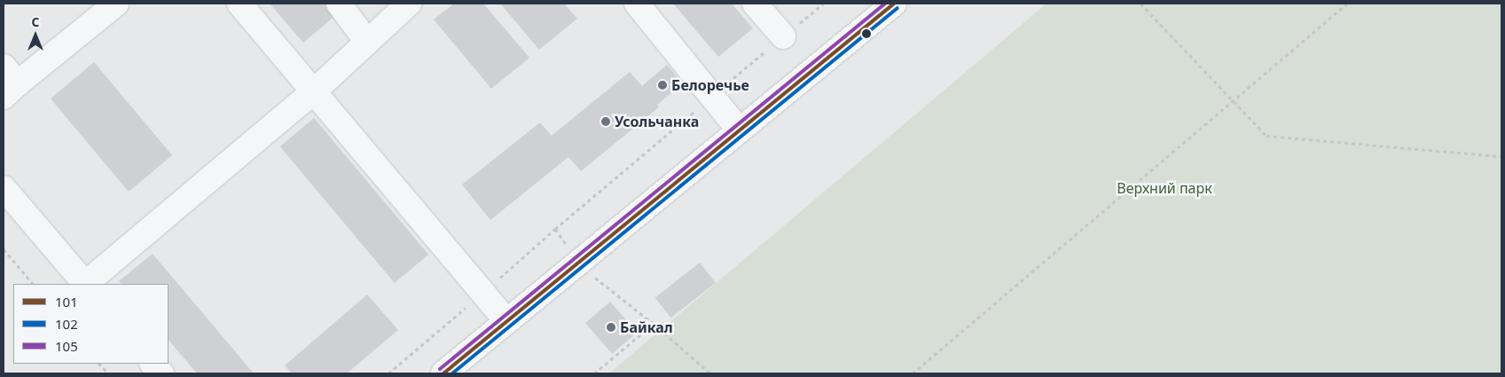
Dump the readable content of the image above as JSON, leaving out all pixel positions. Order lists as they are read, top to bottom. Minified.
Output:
{"parks":["Верхний парк"],"places":["Белоречье","Усольчанка","Байкал"],"lines":["transit line 101","transit line 105","transit line 102"],"legend":["101","102","105"],"north":"top"}
